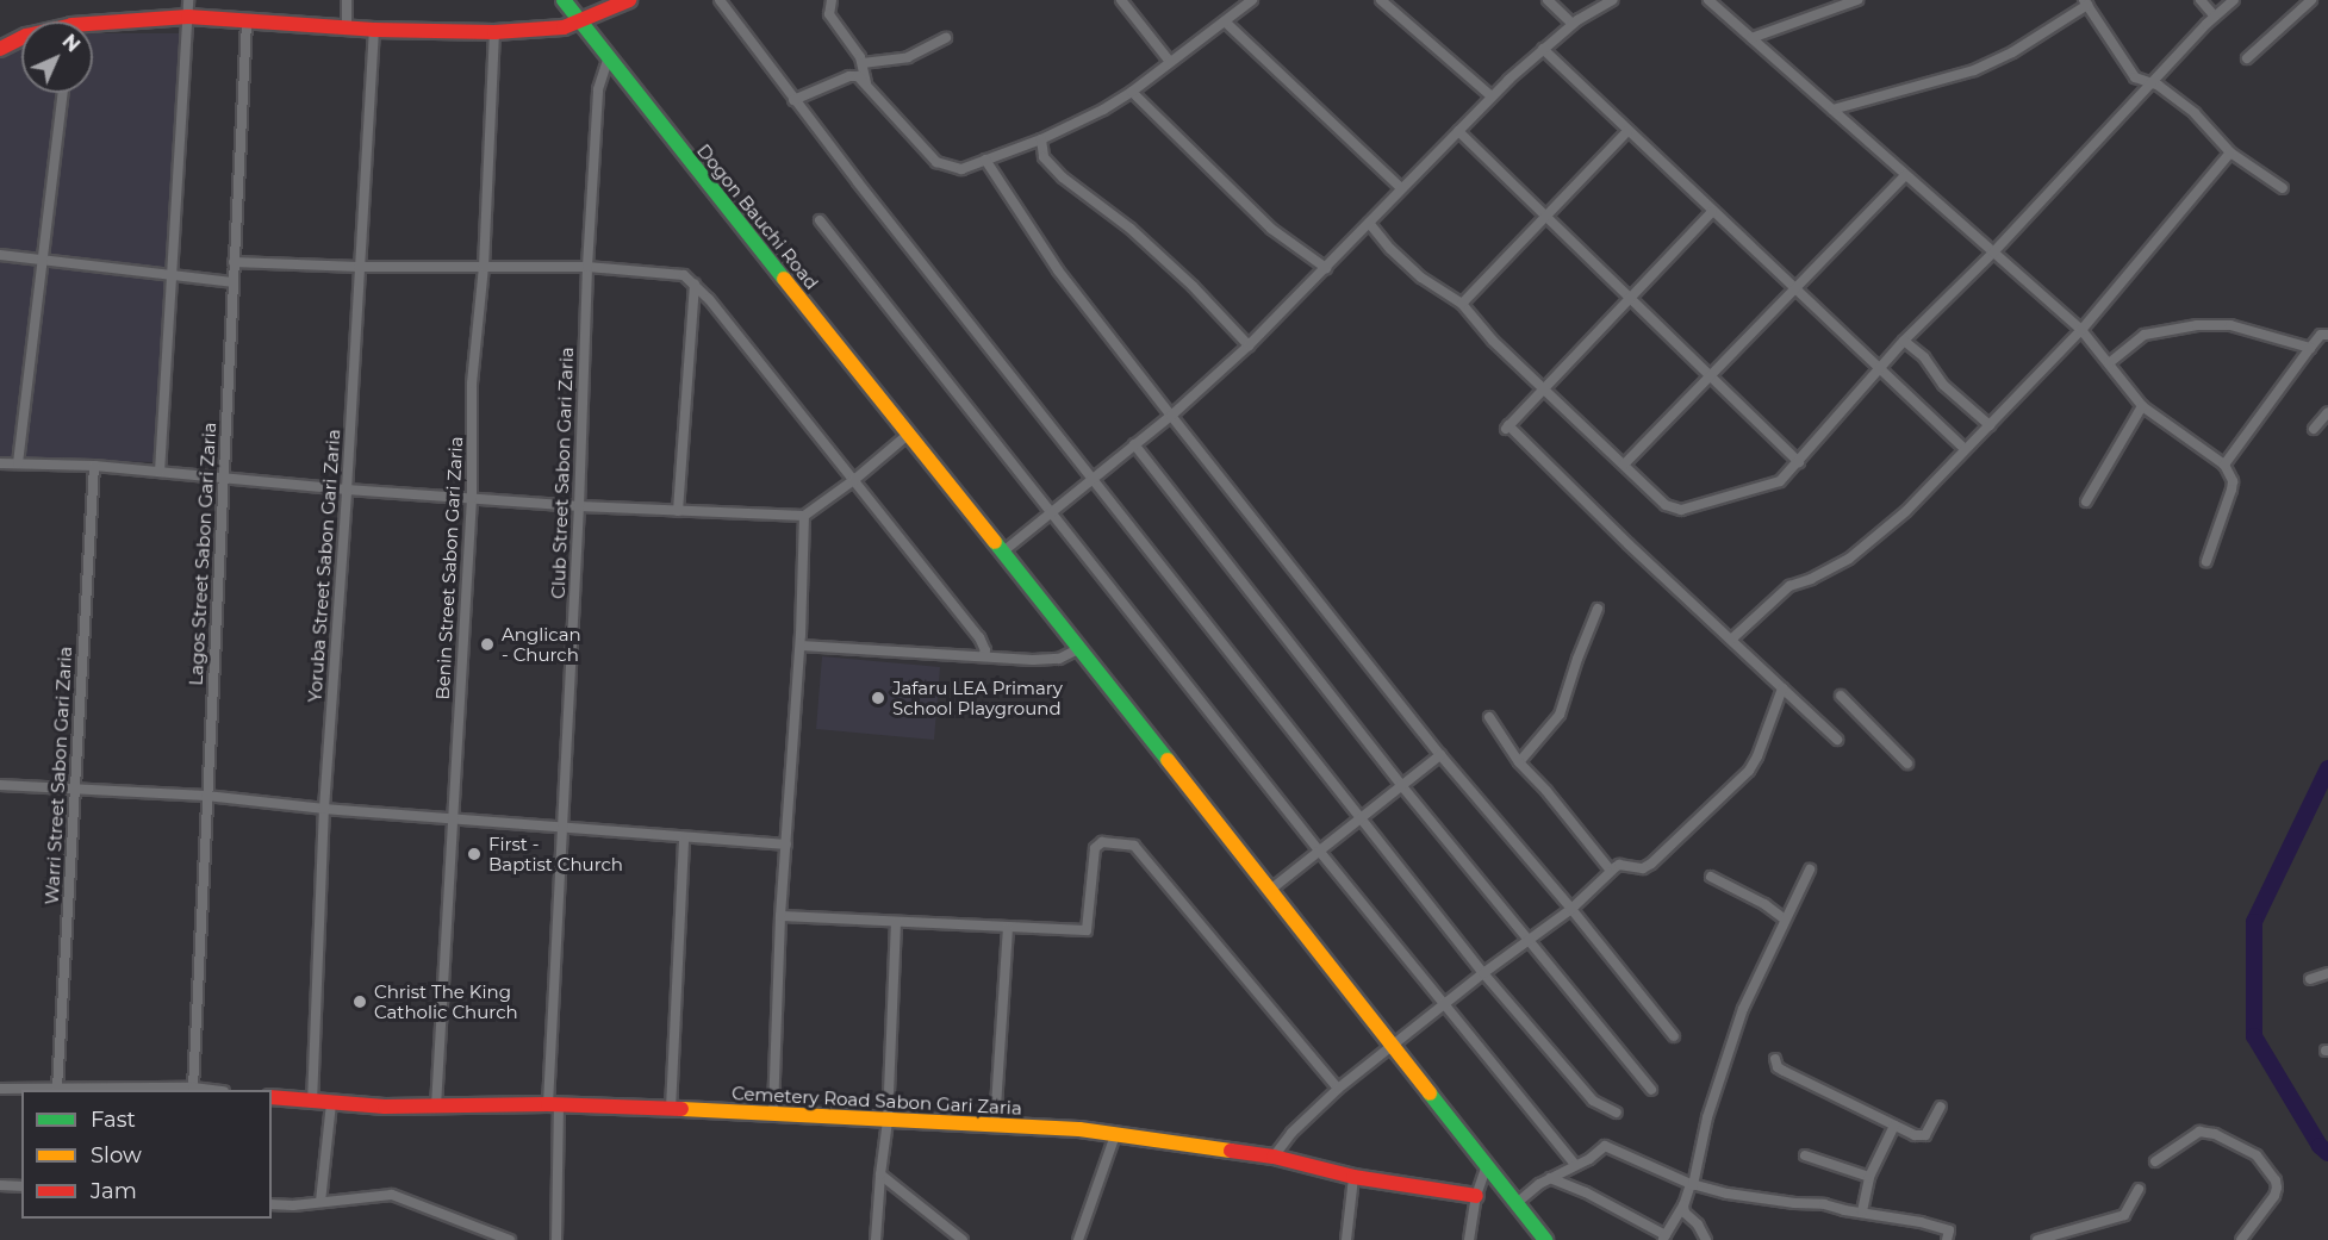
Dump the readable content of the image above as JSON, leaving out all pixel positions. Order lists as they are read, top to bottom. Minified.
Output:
{"streets":{"street":["Dogon Bauchi Road","Club Street Sabon Gari Zaria","Lagos Street Sabon Gari Zaria","Yoruba Street Sabon Gari Zaria","Benin Street Sabon Gari Zaria","Warri Street Sabon Gari Zaria","Cemetery Road Sabon Gari Zaria"]},"crossings":[["Dogon Bauchi Road","Club Street Sabon Gari Zaria"],["Club Street Sabon Gari Zaria","Cemetery Road Sabon Gari Zaria"],["Yoruba Street Sabon Gari Zaria","Cemetery Road Sabon Gari Zaria"],["Benin Street Sabon Gari Zaria","Cemetery Road Sabon Gari Zaria"]],"places":["Anglican - Church","Jafaru LEA Primary School Playground","First - Baptist Church","Christ The King Catholic Church"],"legend":["Fast","Slow","Jam"],"north":"top right"}
